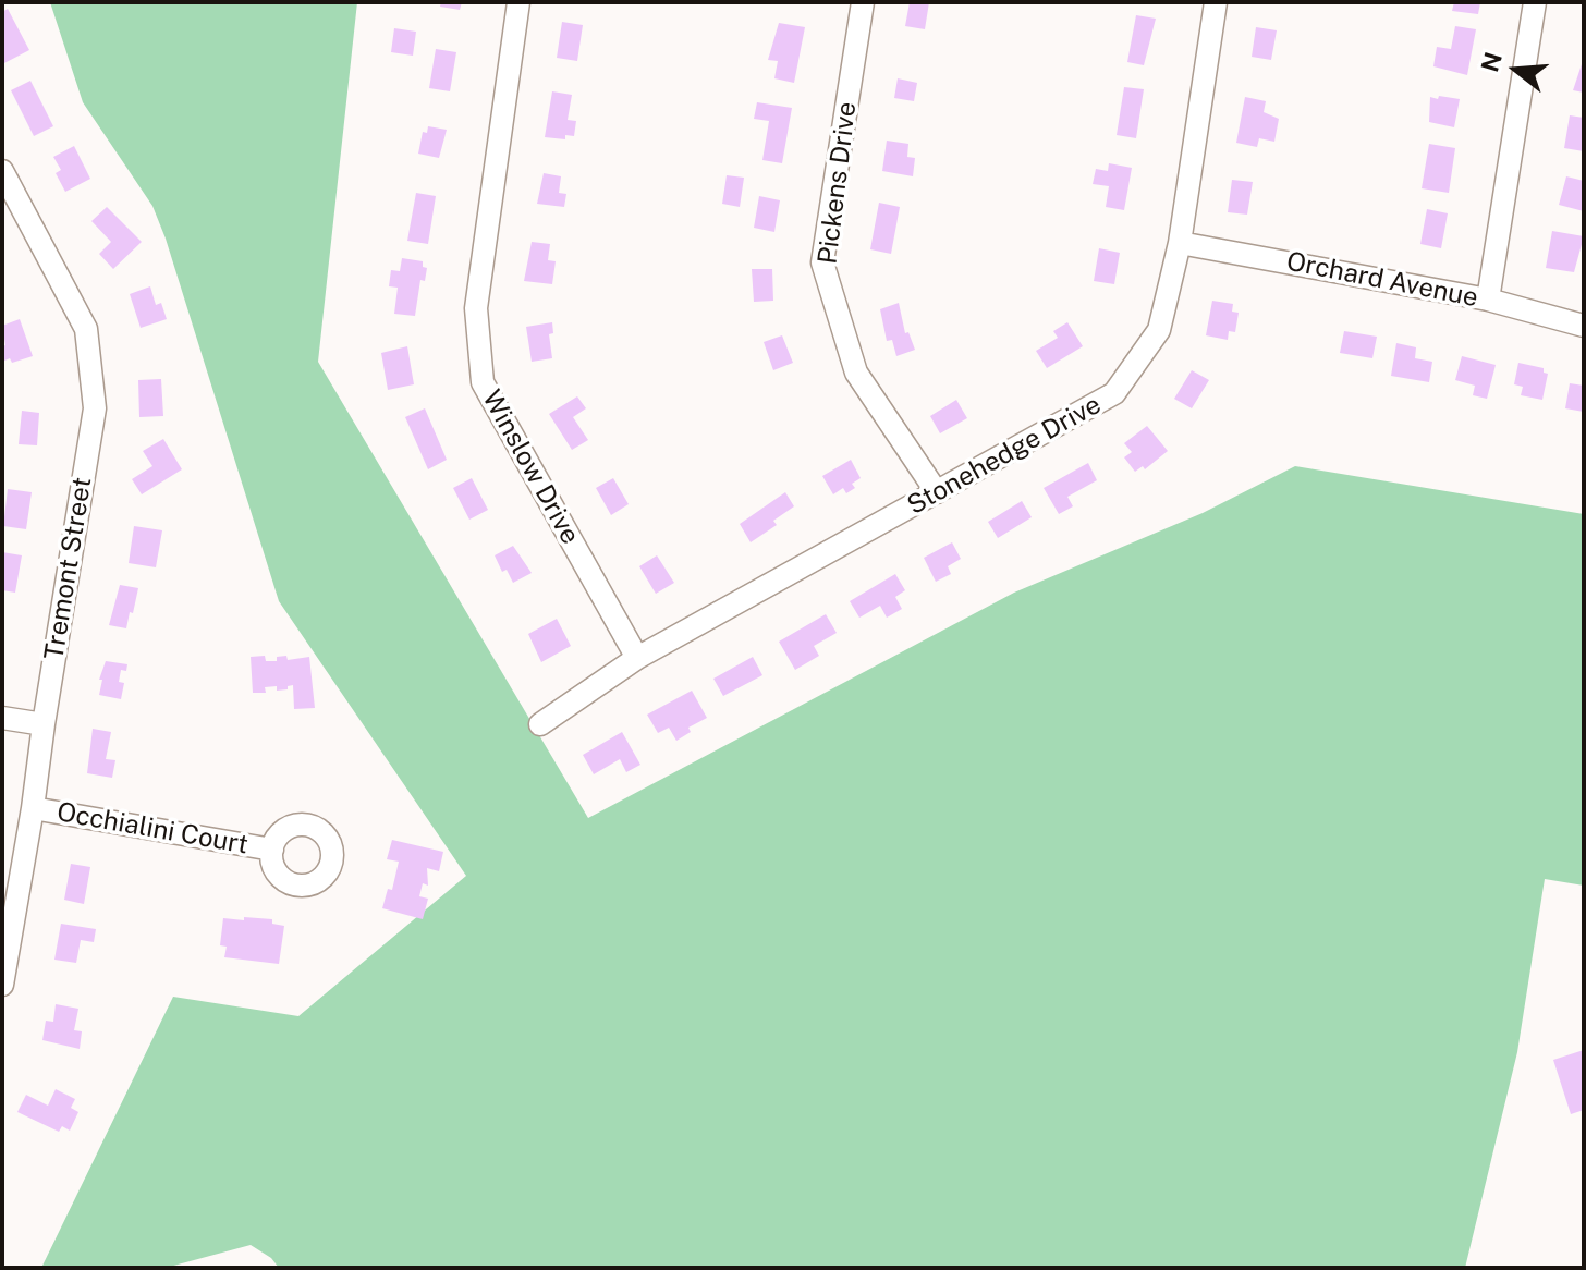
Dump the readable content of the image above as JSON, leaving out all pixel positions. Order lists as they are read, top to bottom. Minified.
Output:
{"streets":{"street":["Pickens Drive","Orchard Avenue","Stonehedge Drive","Winslow Drive","Tremont Street","Occhialini Court"]},"crossings":[["Pickens Drive","Stonehedge Drive"],["Orchard Avenue","Stonehedge Drive"],["Stonehedge Drive","Winslow Drive"],["Tremont Street","Occhialini Court"]],"north":"left"}
